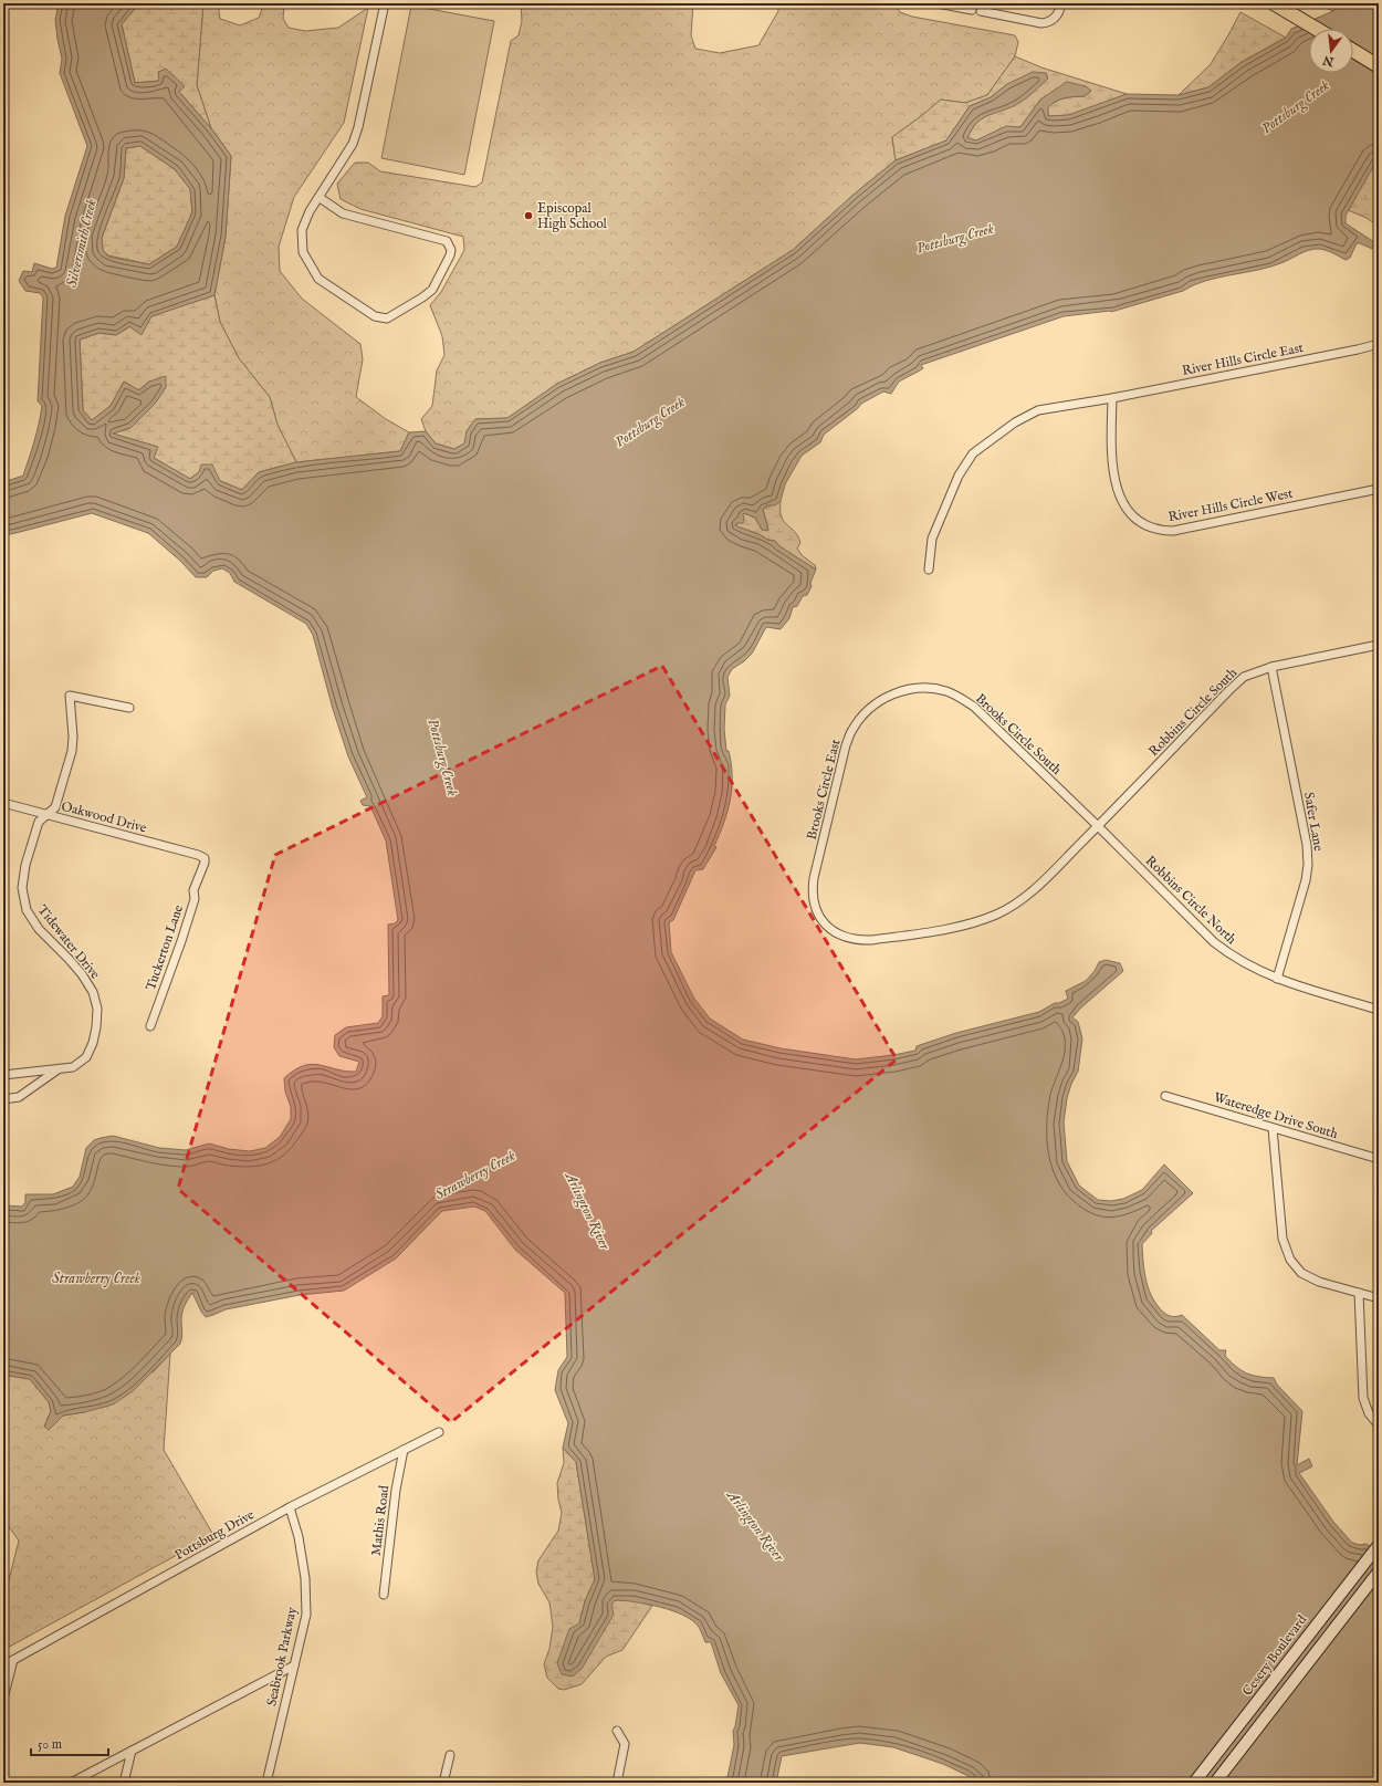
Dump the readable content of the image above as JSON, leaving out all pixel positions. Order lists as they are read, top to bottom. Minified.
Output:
{"streets":{"main road":["Cesery Boulevard"],"street":["River Hills Circle East","River Hills Circle West","Robbins Circle South","Brooks Circle South","Brooks Circle East","Oakwood Drive","Safer Lane","Robbins Circle North","Tidewater Drive","Tuckerton Lane","Wateredge Drive South","Mathis Road","Pottsburg Drive","Seabrook Parkway"]},"crossings":[["River Hills Circle East","River Hills Circle West"],["Robbins Circle South","Brooks Circle South"],["Robbins Circle South","Brooks Circle East"],["Robbins Circle South","Safer Lane"],["Robbins Circle South","Robbins Circle North"],["Brooks Circle South","Brooks Circle East"],["Brooks Circle South","Robbins Circle North"],["Oakwood Drive","Tidewater Drive"],["Oakwood Drive","Tuckerton Lane"],["Safer Lane","Robbins Circle North"],["Mathis Road","Pottsburg Drive"],["Pottsburg Drive","Seabrook Parkway"]],"water":["Pottsburg Creek","Silversmith Creek","Strawberry Creek","Arlington River"],"places":["Episcopal High School"],"scale_bar":"50 m","north":"bottom"}
